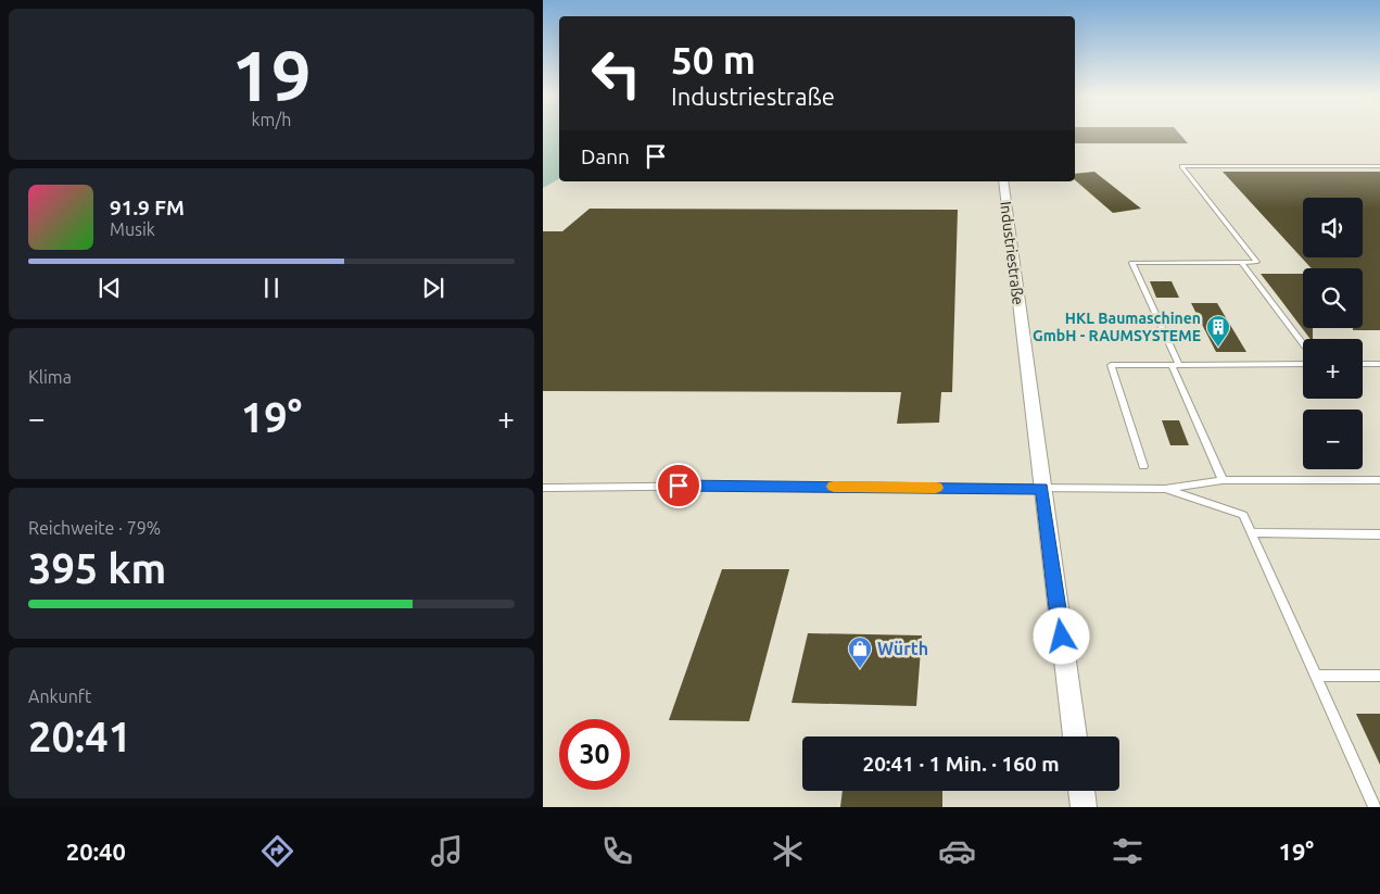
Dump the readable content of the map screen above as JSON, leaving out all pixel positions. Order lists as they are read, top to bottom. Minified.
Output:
{"streets":{"street":["Industriestraße"]},"places":{"building":["HKL Baumaschinen GmbH - RAUMSYSTEME"],"shop":["Würth"]},"page":{"tile":[["19","km/h"],"Klima",["Reichweite · 79%","395 km"],["Ankunft","20:41"]],"turn":["50 m","Industriestraße"],"then":"Dann","song":["91.9 FM","Musik"],"map_buttons":["+","−"],"heat":["−","19°","+"],"limit":"30","trip":"20:41 · 1 Min. · 160 m","tabs":["20:40","19°"]}}
